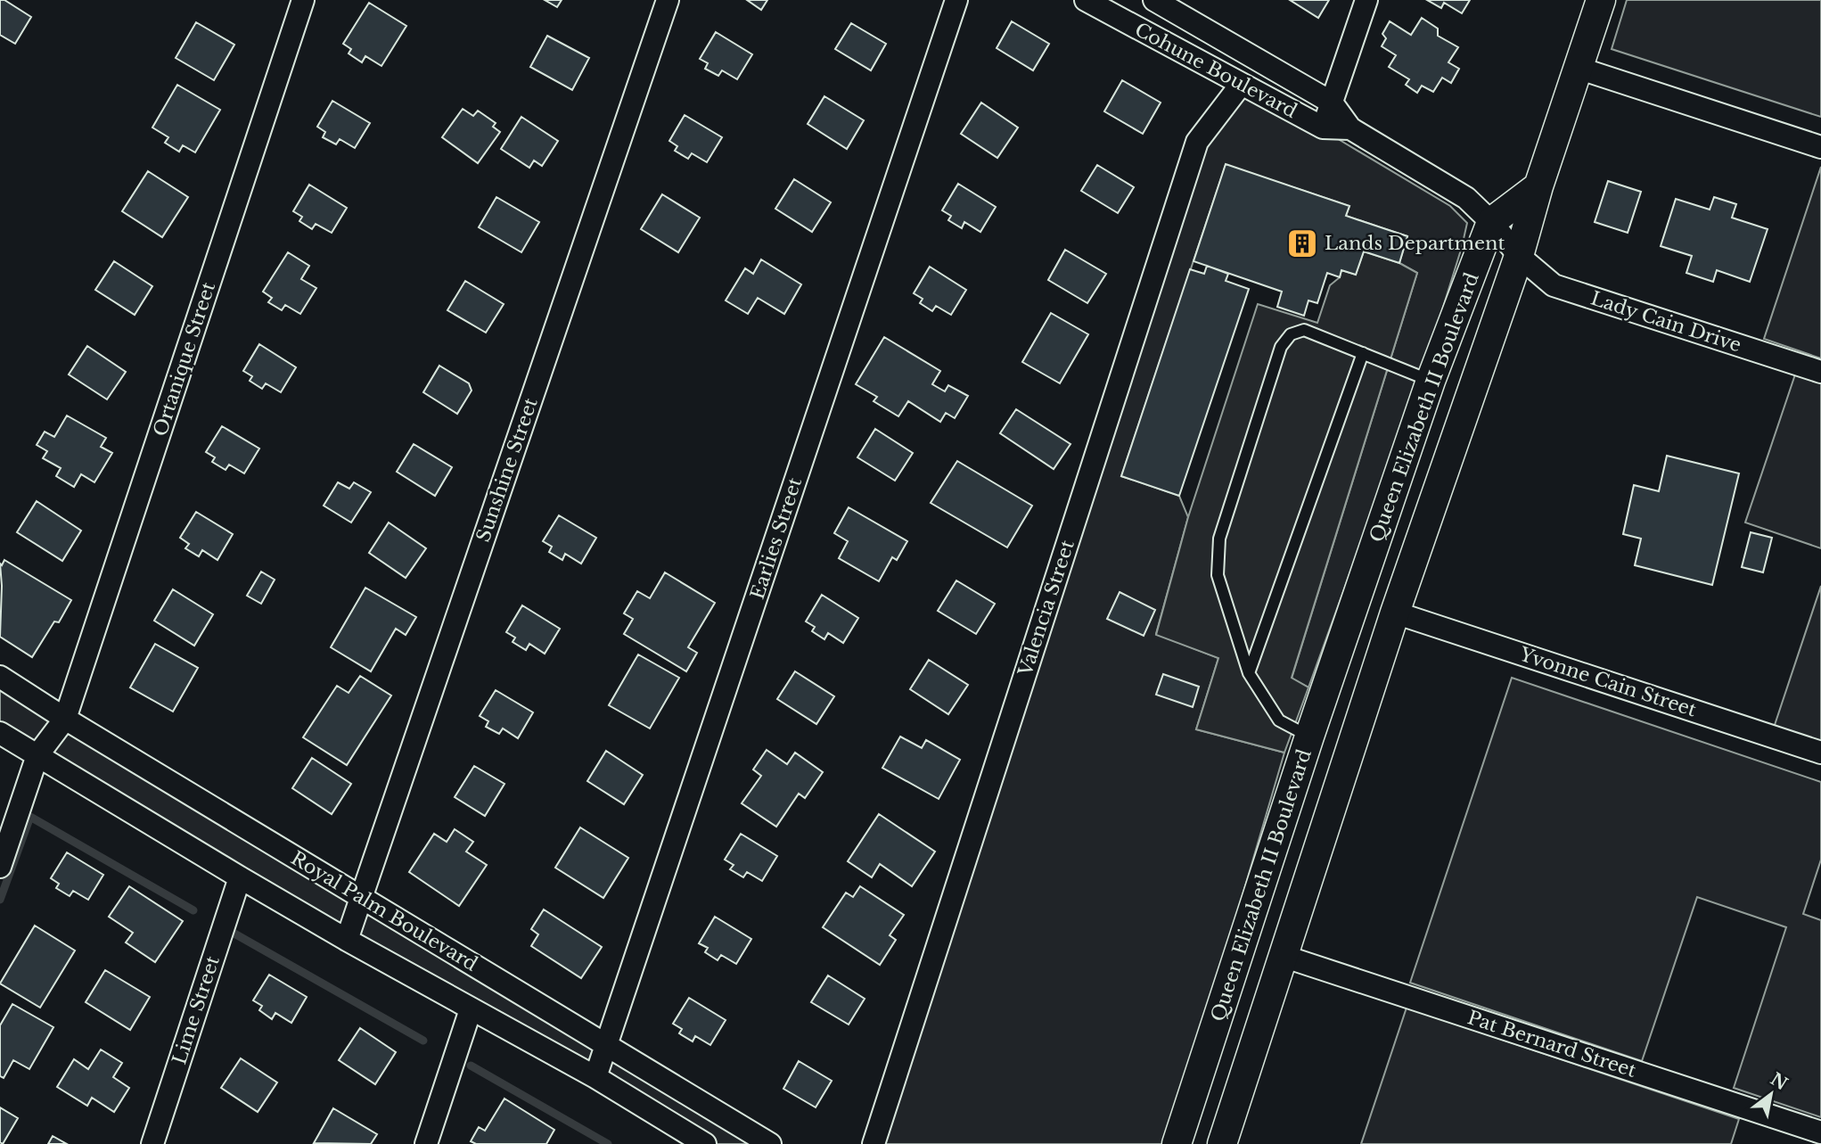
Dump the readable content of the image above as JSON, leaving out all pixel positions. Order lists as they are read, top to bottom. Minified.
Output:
{"streets":{"street":["Cohune Boulevard","Lady Cain Drive","Ortanique Street","Queen Elizabeth II Boulevard","Sunshine Street","Earlies Street","Valencia Street","Yvonne Cain Street","Royal Palm Boulevard","Lime Street","Pat Bernard Street"]},"crossings":[["Cohune Boulevard","Lady Cain Drive"],["Cohune Boulevard","Queen Elizabeth II Boulevard"],["Cohune Boulevard","Valencia Street"],["Lady Cain Drive","Queen Elizabeth II Boulevard"],["Ortanique Street","Royal Palm Boulevard"],["Queen Elizabeth II Boulevard","Yvonne Cain Street"],["Queen Elizabeth II Boulevard","Pat Bernard Street"],["Sunshine Street","Royal Palm Boulevard"],["Earlies Street","Royal Palm Boulevard"]],"places":{"building":["Lands Department"]},"north":"top right"}
